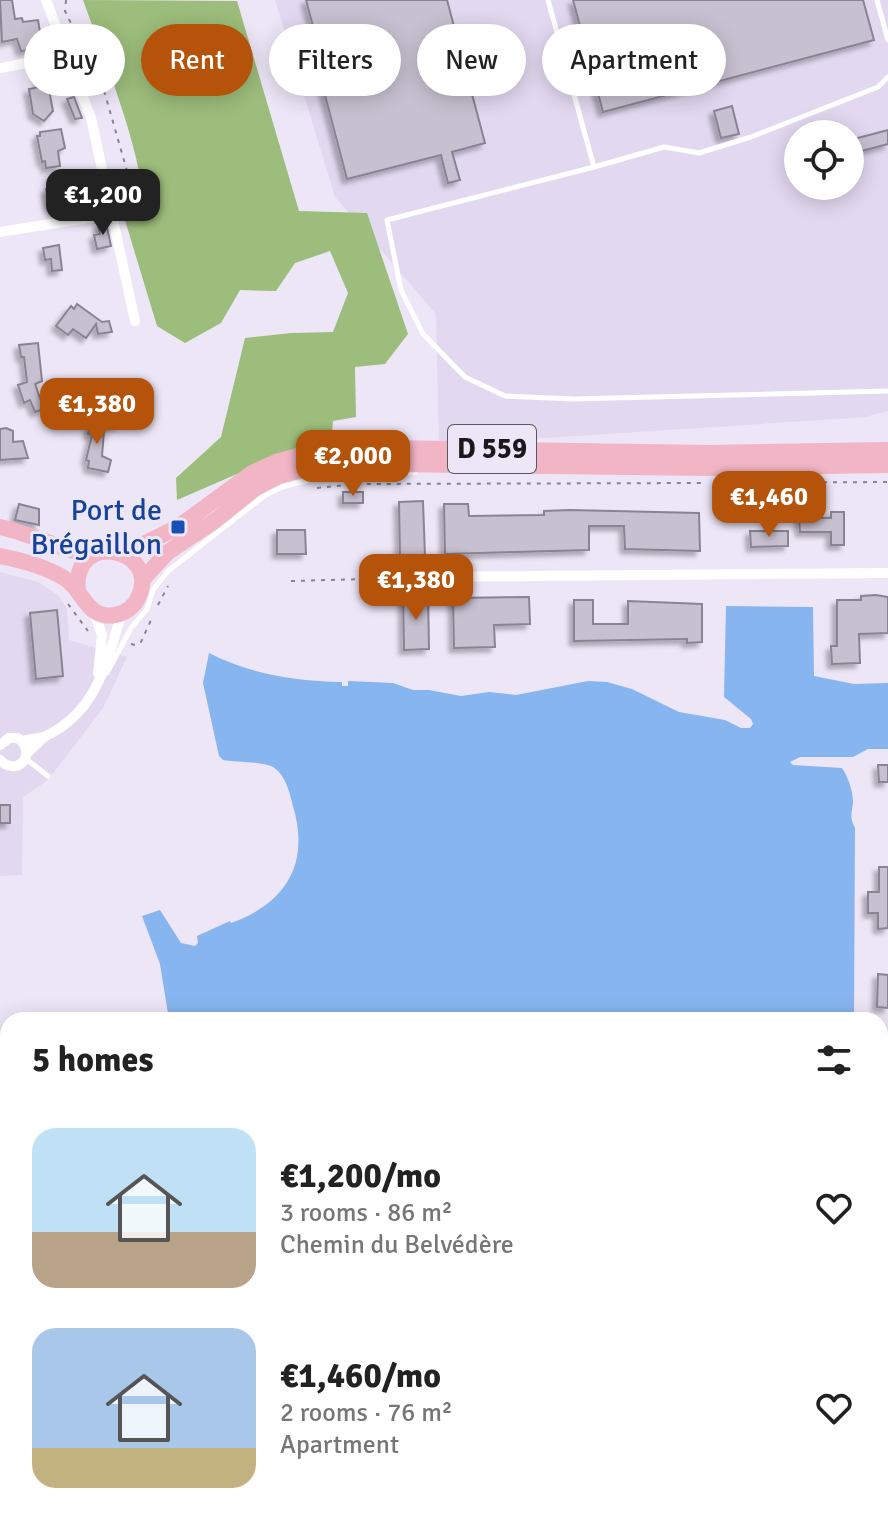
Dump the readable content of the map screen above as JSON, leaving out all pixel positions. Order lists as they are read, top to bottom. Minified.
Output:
{"streets":{"main road":["D 559"]},"places":{"transit":["Port de Brégaillon"]},"page":{"chip":["Buy","Rent","Filters","New","Apartment"],"price":["€1,200","€1,380","€2,000","€1,460","€1,380"],"heading":"5 homes","list":[{"name":"€1,200/mo","note":"3 rooms · 86 m² · Chemin du Belvédère"},{"name":"€1,460/mo","note":"2 rooms · 76 m² · Apartment"}]}}
